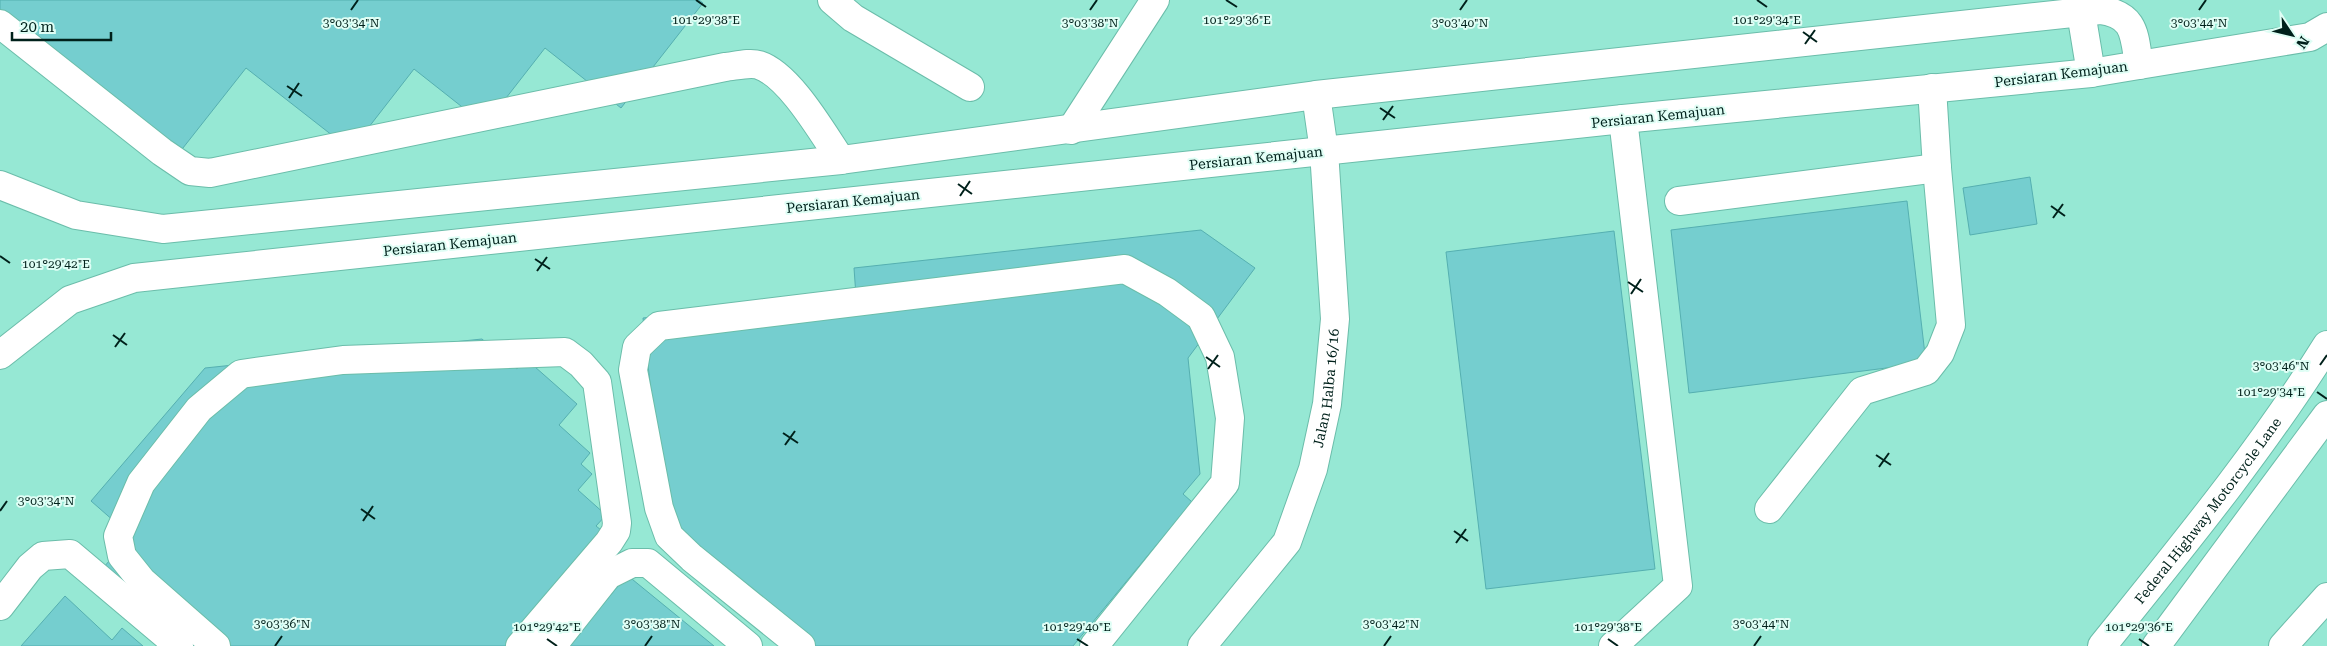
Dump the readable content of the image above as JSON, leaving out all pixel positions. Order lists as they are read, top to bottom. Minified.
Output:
{"streets":{"main road":["Persiaran Kemajuan","Jalan Halba 16/16","Federal Highway Motorcycle Lane"]},"crossings":[["Persiaran Kemajuan","Jalan Halba 16/16"]],"scale_bar":"20 m","north":"bottom right","coordinates":["101°29'38\"E","101°29'36\"E","101°29'34\"E","3°03'34\"N","3°03'38\"N","3°03'40\"N","3°03'44\"N","101°29'42\"E","3°03'46\"N","3°03'36\"N","3°03'42\"N","101°29'40\"E"]}
